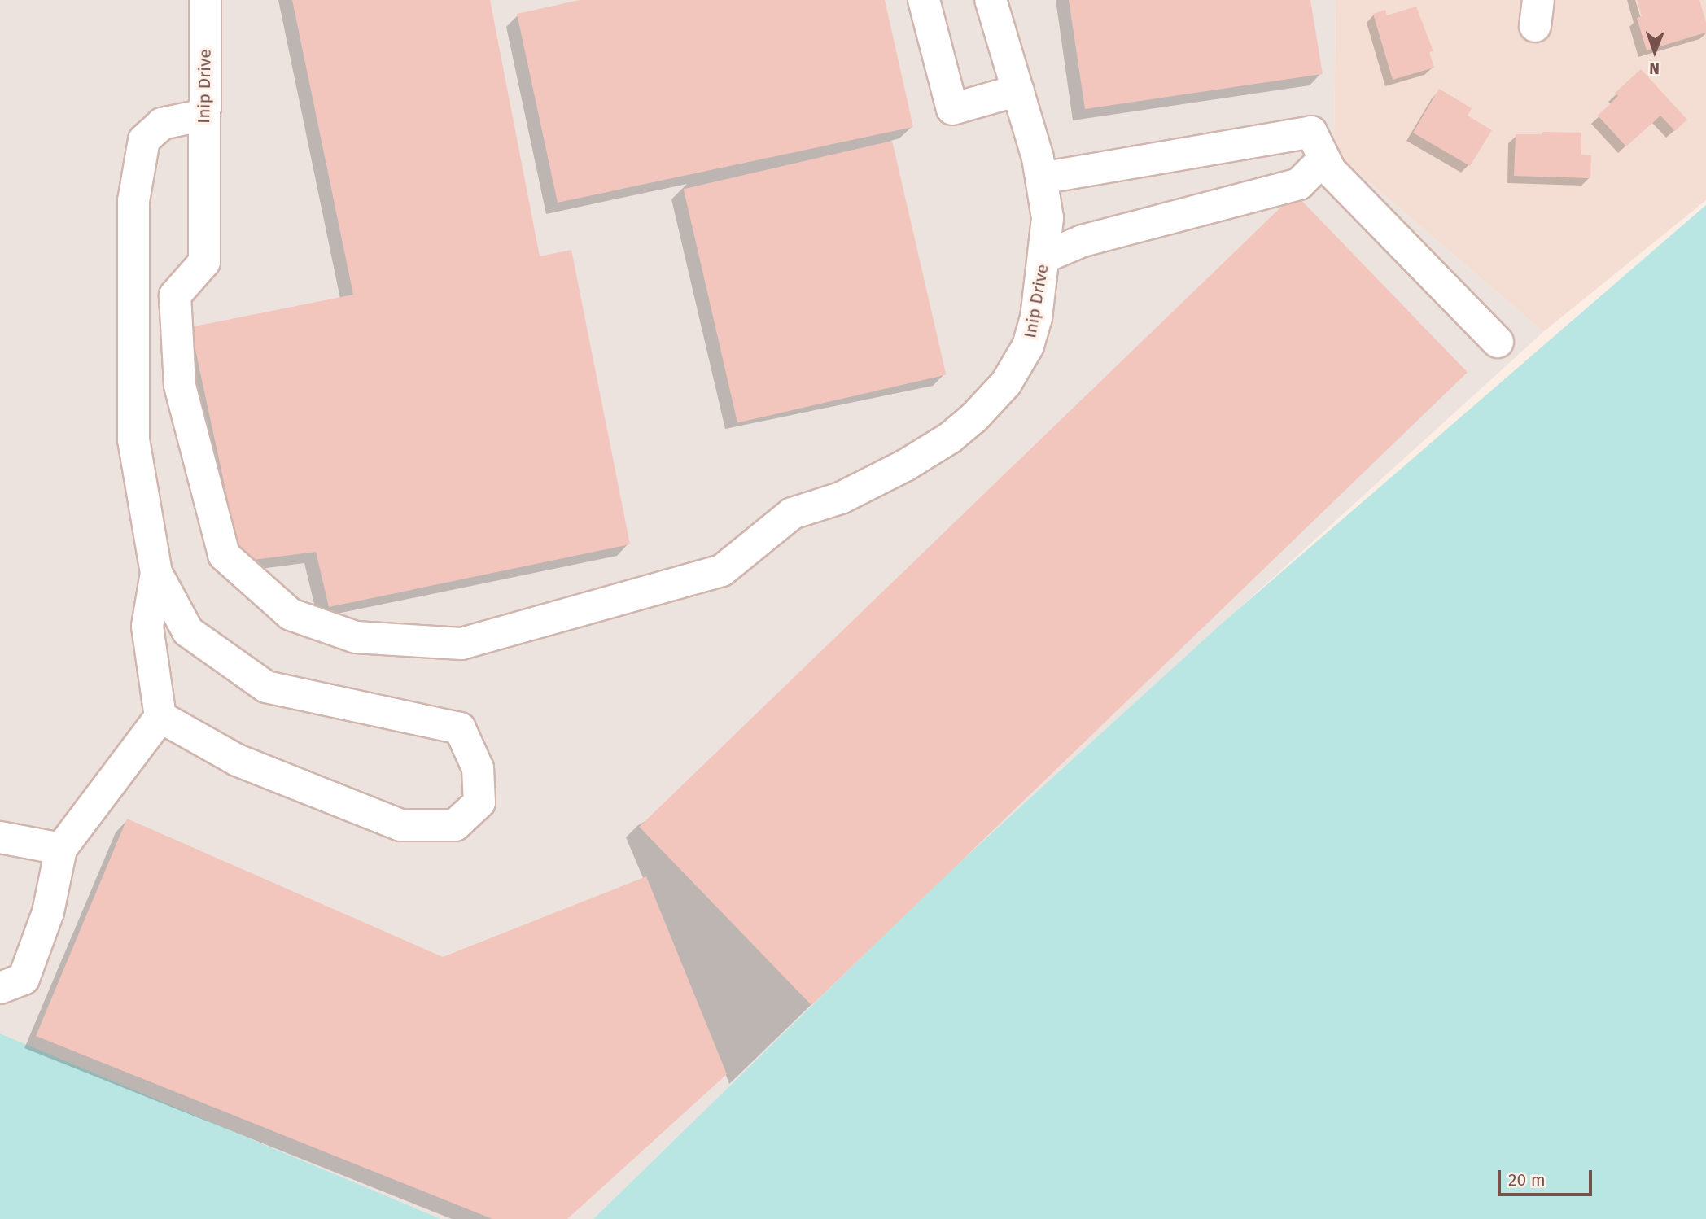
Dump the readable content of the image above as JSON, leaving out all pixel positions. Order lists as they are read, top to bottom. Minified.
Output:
{"streets":{"street":["Inip Drive"]},"scale_bar":"20 m","north":"bottom"}
